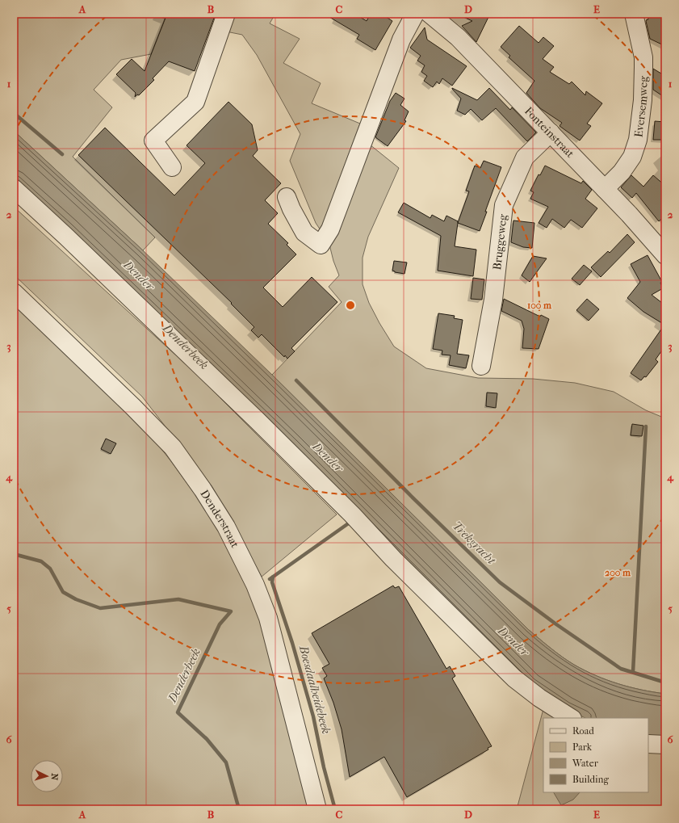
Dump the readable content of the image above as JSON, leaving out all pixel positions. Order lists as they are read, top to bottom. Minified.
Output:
{"streets":{"street":["Eversemweg","Fonteinstraat","Bruggeweg","Denderstraat"]},"crossings":[["Eversemweg","Fonteinstraat"],["Fonteinstraat","Bruggeweg"]],"water":["Dender","Denderbeek","Trekgracht","Boesdaalheidebeek"],"legend":["Road","Park","Water","Building"],"north":"right","grid":{"columns":["A","B","C","D","E"],"rows":["1","2","3","4","5","6"]},"rings":["100 m","200 m"]}
